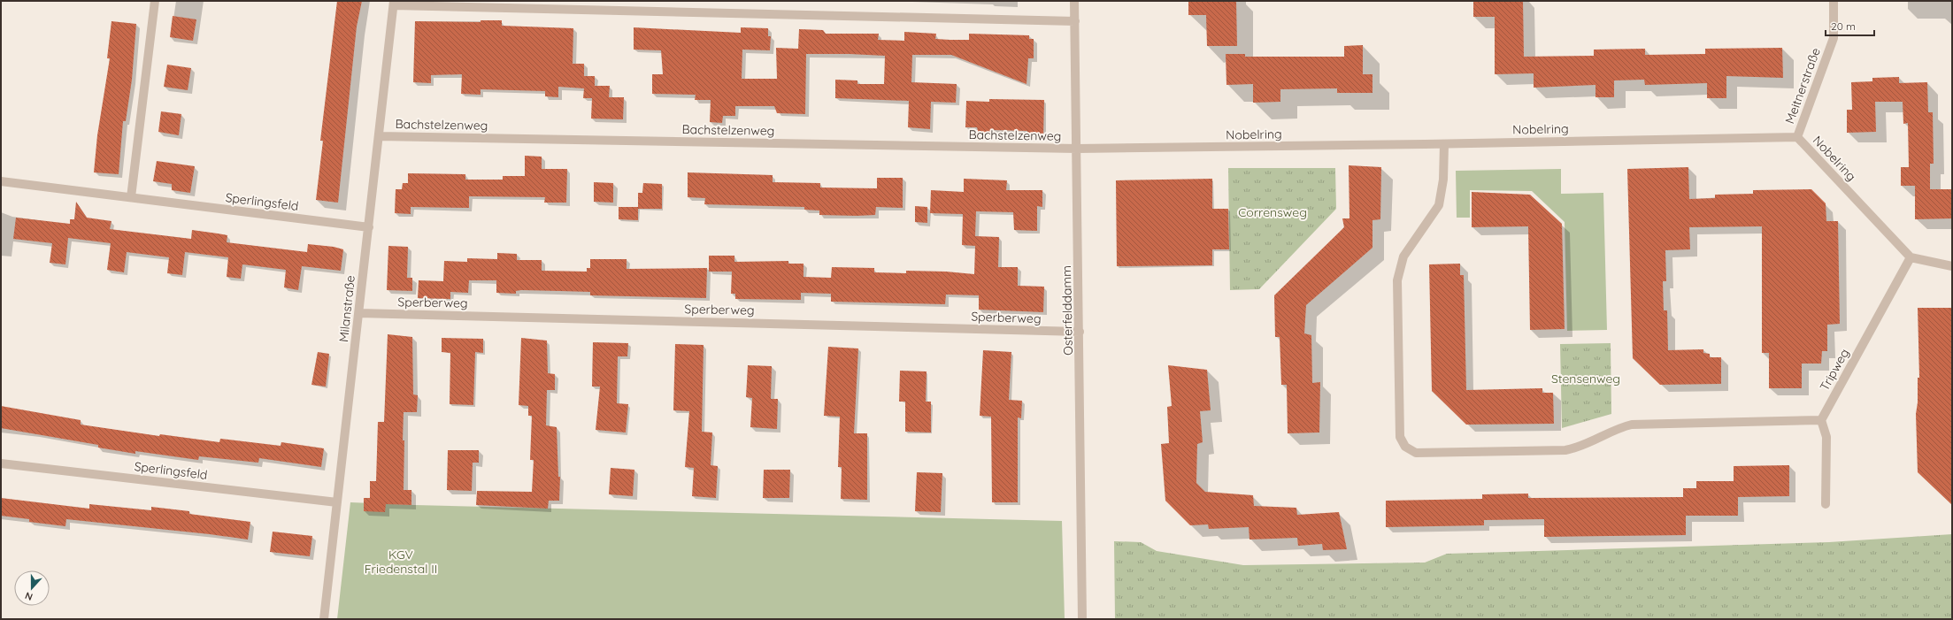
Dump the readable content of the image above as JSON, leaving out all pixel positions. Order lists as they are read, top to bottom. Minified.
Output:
{"streets":{"street":["Meitnerstraße","Bachstelzenweg","Nobelring","Sperlingsfeld","Sperberweg","Milanstraße","Osterfelddamm","Tripweg"]},"crossings":[["Meitnerstraße","Nobelring"],["Bachstelzenweg","Nobelring"],["Bachstelzenweg","Milanstraße"],["Bachstelzenweg","Osterfelddamm"],["Nobelring","Osterfelddamm"],["Nobelring","Tripweg"],["Sperlingsfeld","Milanstraße"],["Sperberweg","Milanstraße"],["Sperberweg","Osterfelddamm"]],"parks":["Corrensweg","Stensenweg","KGV Friedenstal II"],"scale_bar":"20 m","north":"bottom"}
